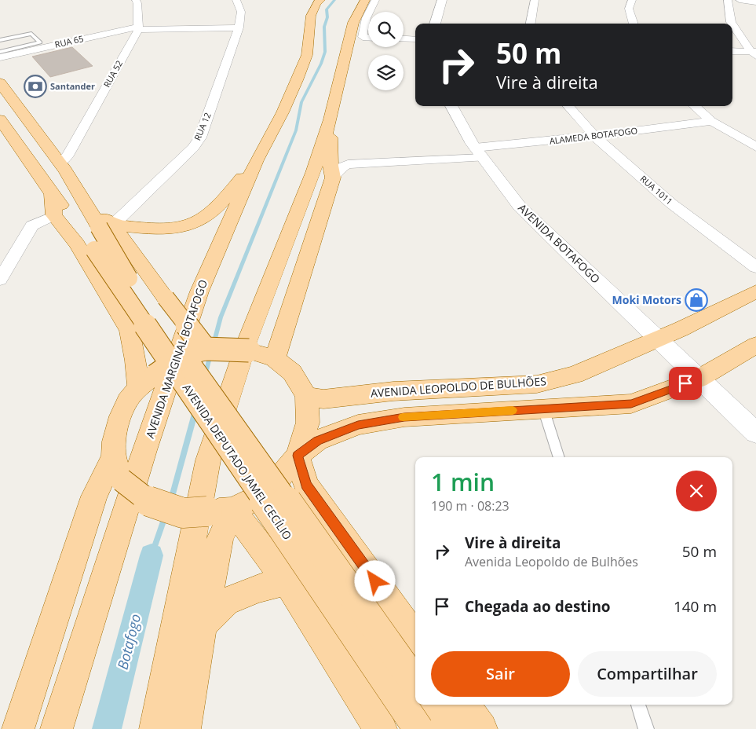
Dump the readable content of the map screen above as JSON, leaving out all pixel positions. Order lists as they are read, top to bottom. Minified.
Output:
{"streets":{"main road":["AVENIDA MARGINAL BOTAFOGO","AVENIDA LEOPOLDO DE BULHÕES","AVENIDA DEPUTADO JAMEL CECÍLIO"],"street":["RUA 65","RUA 52","RUA 12","ALAMEDA BOTAFOGO","RUA 1011","AVENIDA BOTAFOGO"]},"crossings":[["RUA 65","RUA 52"],["RUA 65","RUA 12"],["RUA 52","AVENIDA DEPUTADO JAMEL CECÍLIO"],["RUA 12","AVENIDA DEPUTADO JAMEL CECÍLIO"],["ALAMEDA BOTAFOGO","RUA 1011"],["ALAMEDA BOTAFOGO","AVENIDA BOTAFOGO"],["AVENIDA BOTAFOGO","AVENIDA LEOPOLDO DE BULHÕES"]],"water":["Botafogo"],"places":{"bank":["Santander"],"shop":["Moki Motors"]},"page":{"turn":["50 m","Vire à direita"],"heading":["1 min","190 m · 08:23"],"list":[{"name":"Vire à direita","note":"Avenida Leopoldo de Bulhões","value":"50 m"},{"name":"Chegada ao destino","value":"140 m"}],"buttons":["Sair","Compartilhar"]}}
